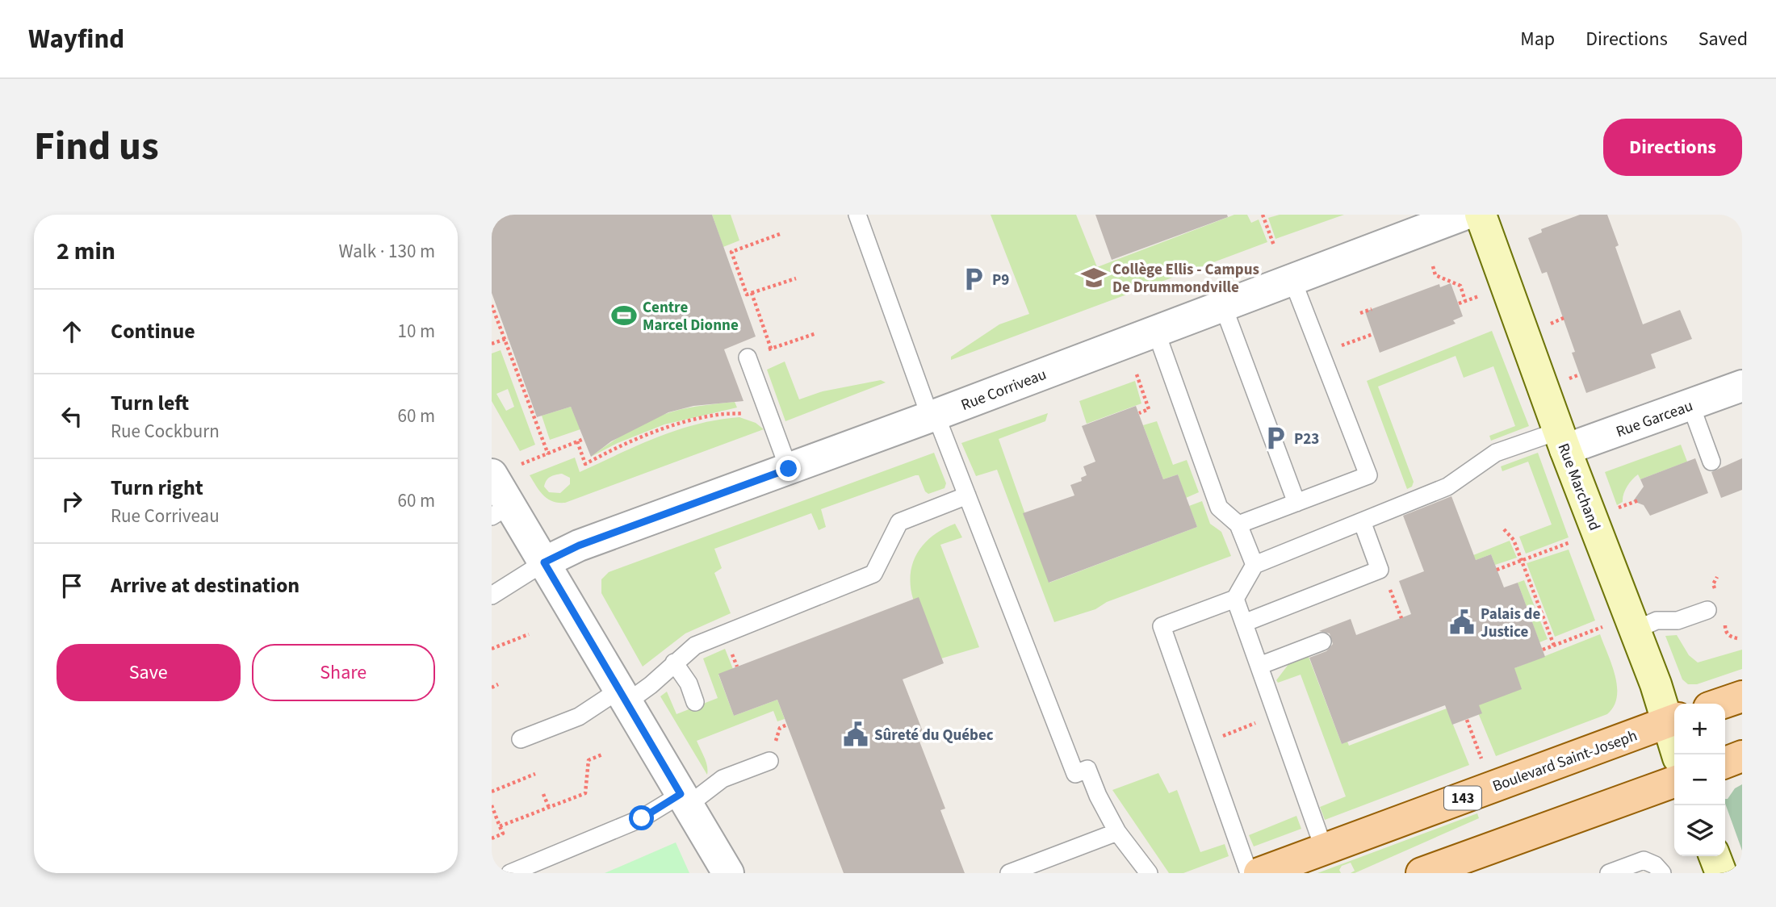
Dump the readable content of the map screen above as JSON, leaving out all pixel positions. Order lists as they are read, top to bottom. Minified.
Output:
{"streets":{"main road":["Boulevard Saint-Joseph","143"],"street":["Rue Corriveau","Rue Garceau","Rue Marchand"]},"crossings":[["Rue Garceau","Rue Marchand"],["Rue Marchand","Boulevard Saint-Joseph"]],"places":{"school or university":["Collège Ellis - Campus De Drummondville"],"parking":["P9","P23"],"sports":["Centre Marcel Dionne"],"public building":["Palais de Justice","Sûreté du Québec"]},"page":{"header":"Wayfind","nav":["Map","Directions","Saved"],"title":"Find us","buttons":["Directions",["Save","Share"]],"heading":["2 min","Walk · 130 m"],"list":[["Continue","10 m"],["Turn left","Rue Cockburn","60 m"],["Turn right","Rue Corriveau","60 m"],"Arrive at destination"],"map_buttons":["+","−"]}}
